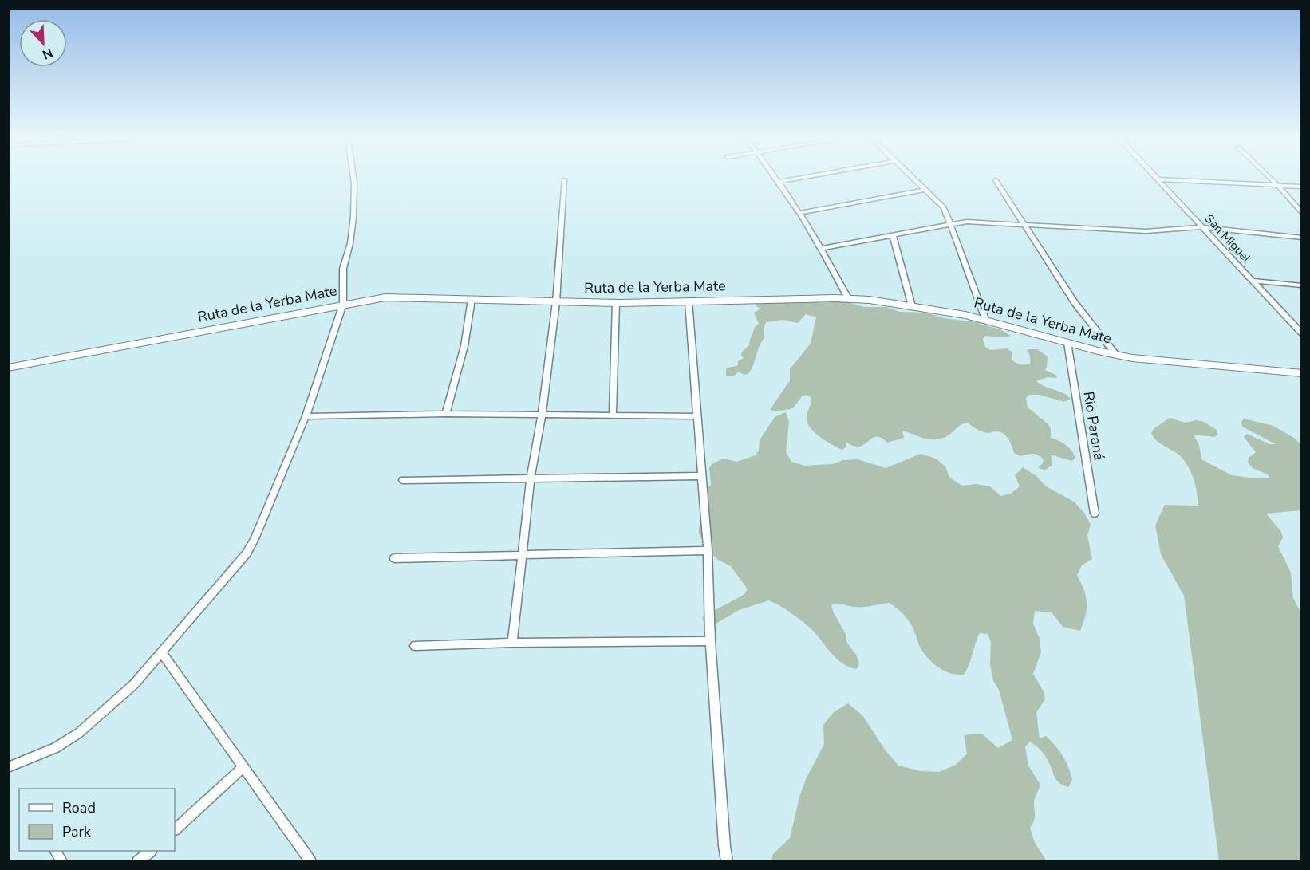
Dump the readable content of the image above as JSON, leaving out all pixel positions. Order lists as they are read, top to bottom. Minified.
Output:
{"streets":{"main road":["Ruta de la Yerba Mate"],"street":["San Miguel","Rio Paraná"]},"crossings":[["Ruta de la Yerba Mate","Rio Paraná"]],"legend":["Road","Park"],"north":"bottom right"}
